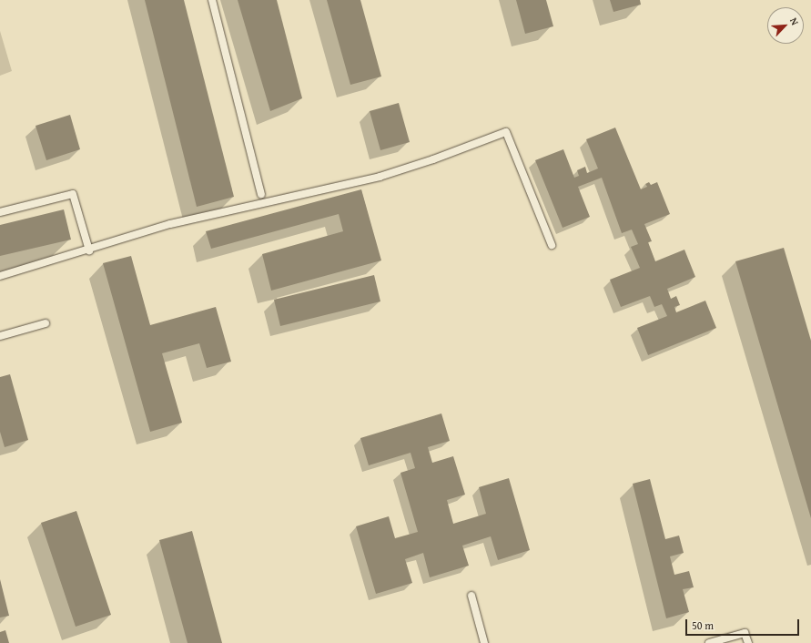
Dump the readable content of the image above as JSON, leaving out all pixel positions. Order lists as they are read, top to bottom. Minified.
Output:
{"scale_bar":"50 m","north":"top right"}
